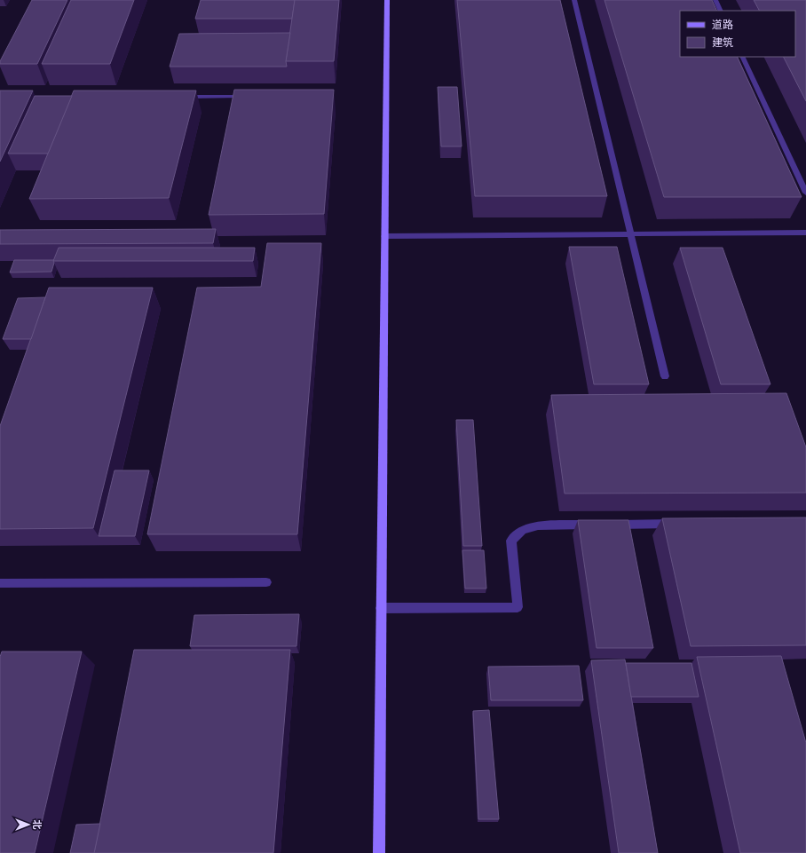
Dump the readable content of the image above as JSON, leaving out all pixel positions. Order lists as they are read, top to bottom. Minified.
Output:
{"legend":["道路","建筑"],"north":"right"}
